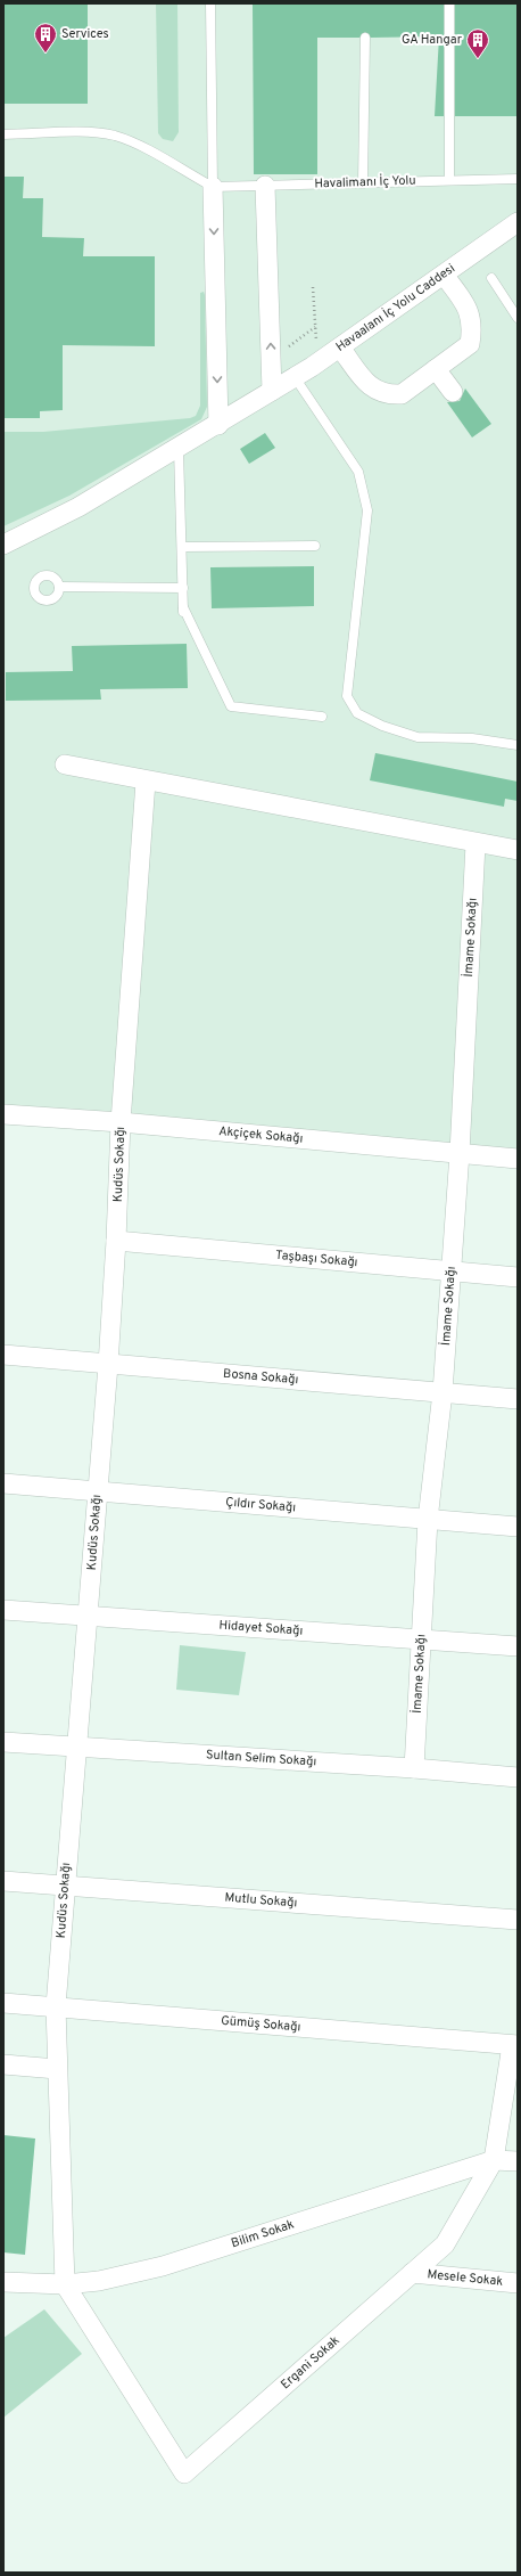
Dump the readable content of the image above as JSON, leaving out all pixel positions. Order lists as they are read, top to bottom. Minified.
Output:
{"streets":{"street":["Havaalanı İç Yolu Caddesi","İmame Sokağı","Akçiçek Sokağı","Kudüs Sokağı","Taşbaşı Sokağı","Bosna Sokağı","Çıldır Sokağı","Hidayet Sokağı","Sultan Selim Sokağı","Mutlu Sokağı","Gümüş Sokağı","Bilim Sokak","Mesele Sokak","Ergani Sokak"],"lane":["Havalimanı İç Yolu"]},"crossings":[["İmame Sokağı","Akçiçek Sokağı"],["İmame Sokağı","Taşbaşı Sokağı"],["İmame Sokağı","Bosna Sokağı"],["İmame Sokağı","Çıldır Sokağı"],["İmame Sokağı","Hidayet Sokağı"],["İmame Sokağı","Sultan Selim Sokağı"],["Akçiçek Sokağı","Kudüs Sokağı"],["Kudüs Sokağı","Taşbaşı Sokağı"],["Kudüs Sokağı","Bosna Sokağı"],["Kudüs Sokağı","Çıldır Sokağı"],["Kudüs Sokağı","Hidayet Sokağı"],["Kudüs Sokağı","Sultan Selim Sokağı"],["Kudüs Sokağı","Mutlu Sokağı"],["Kudüs Sokağı","Gümüş Sokağı"],["Kudüs Sokağı","Bilim Sokak"],["Kudüs Sokağı","Ergani Sokak"],["Gümüş Sokağı","Ergani Sokak"],["Bilim Sokak","Ergani Sokak"],["Mesele Sokak","Ergani Sokak"]],"places":{"building":["Services","GA Hangar"]}}
